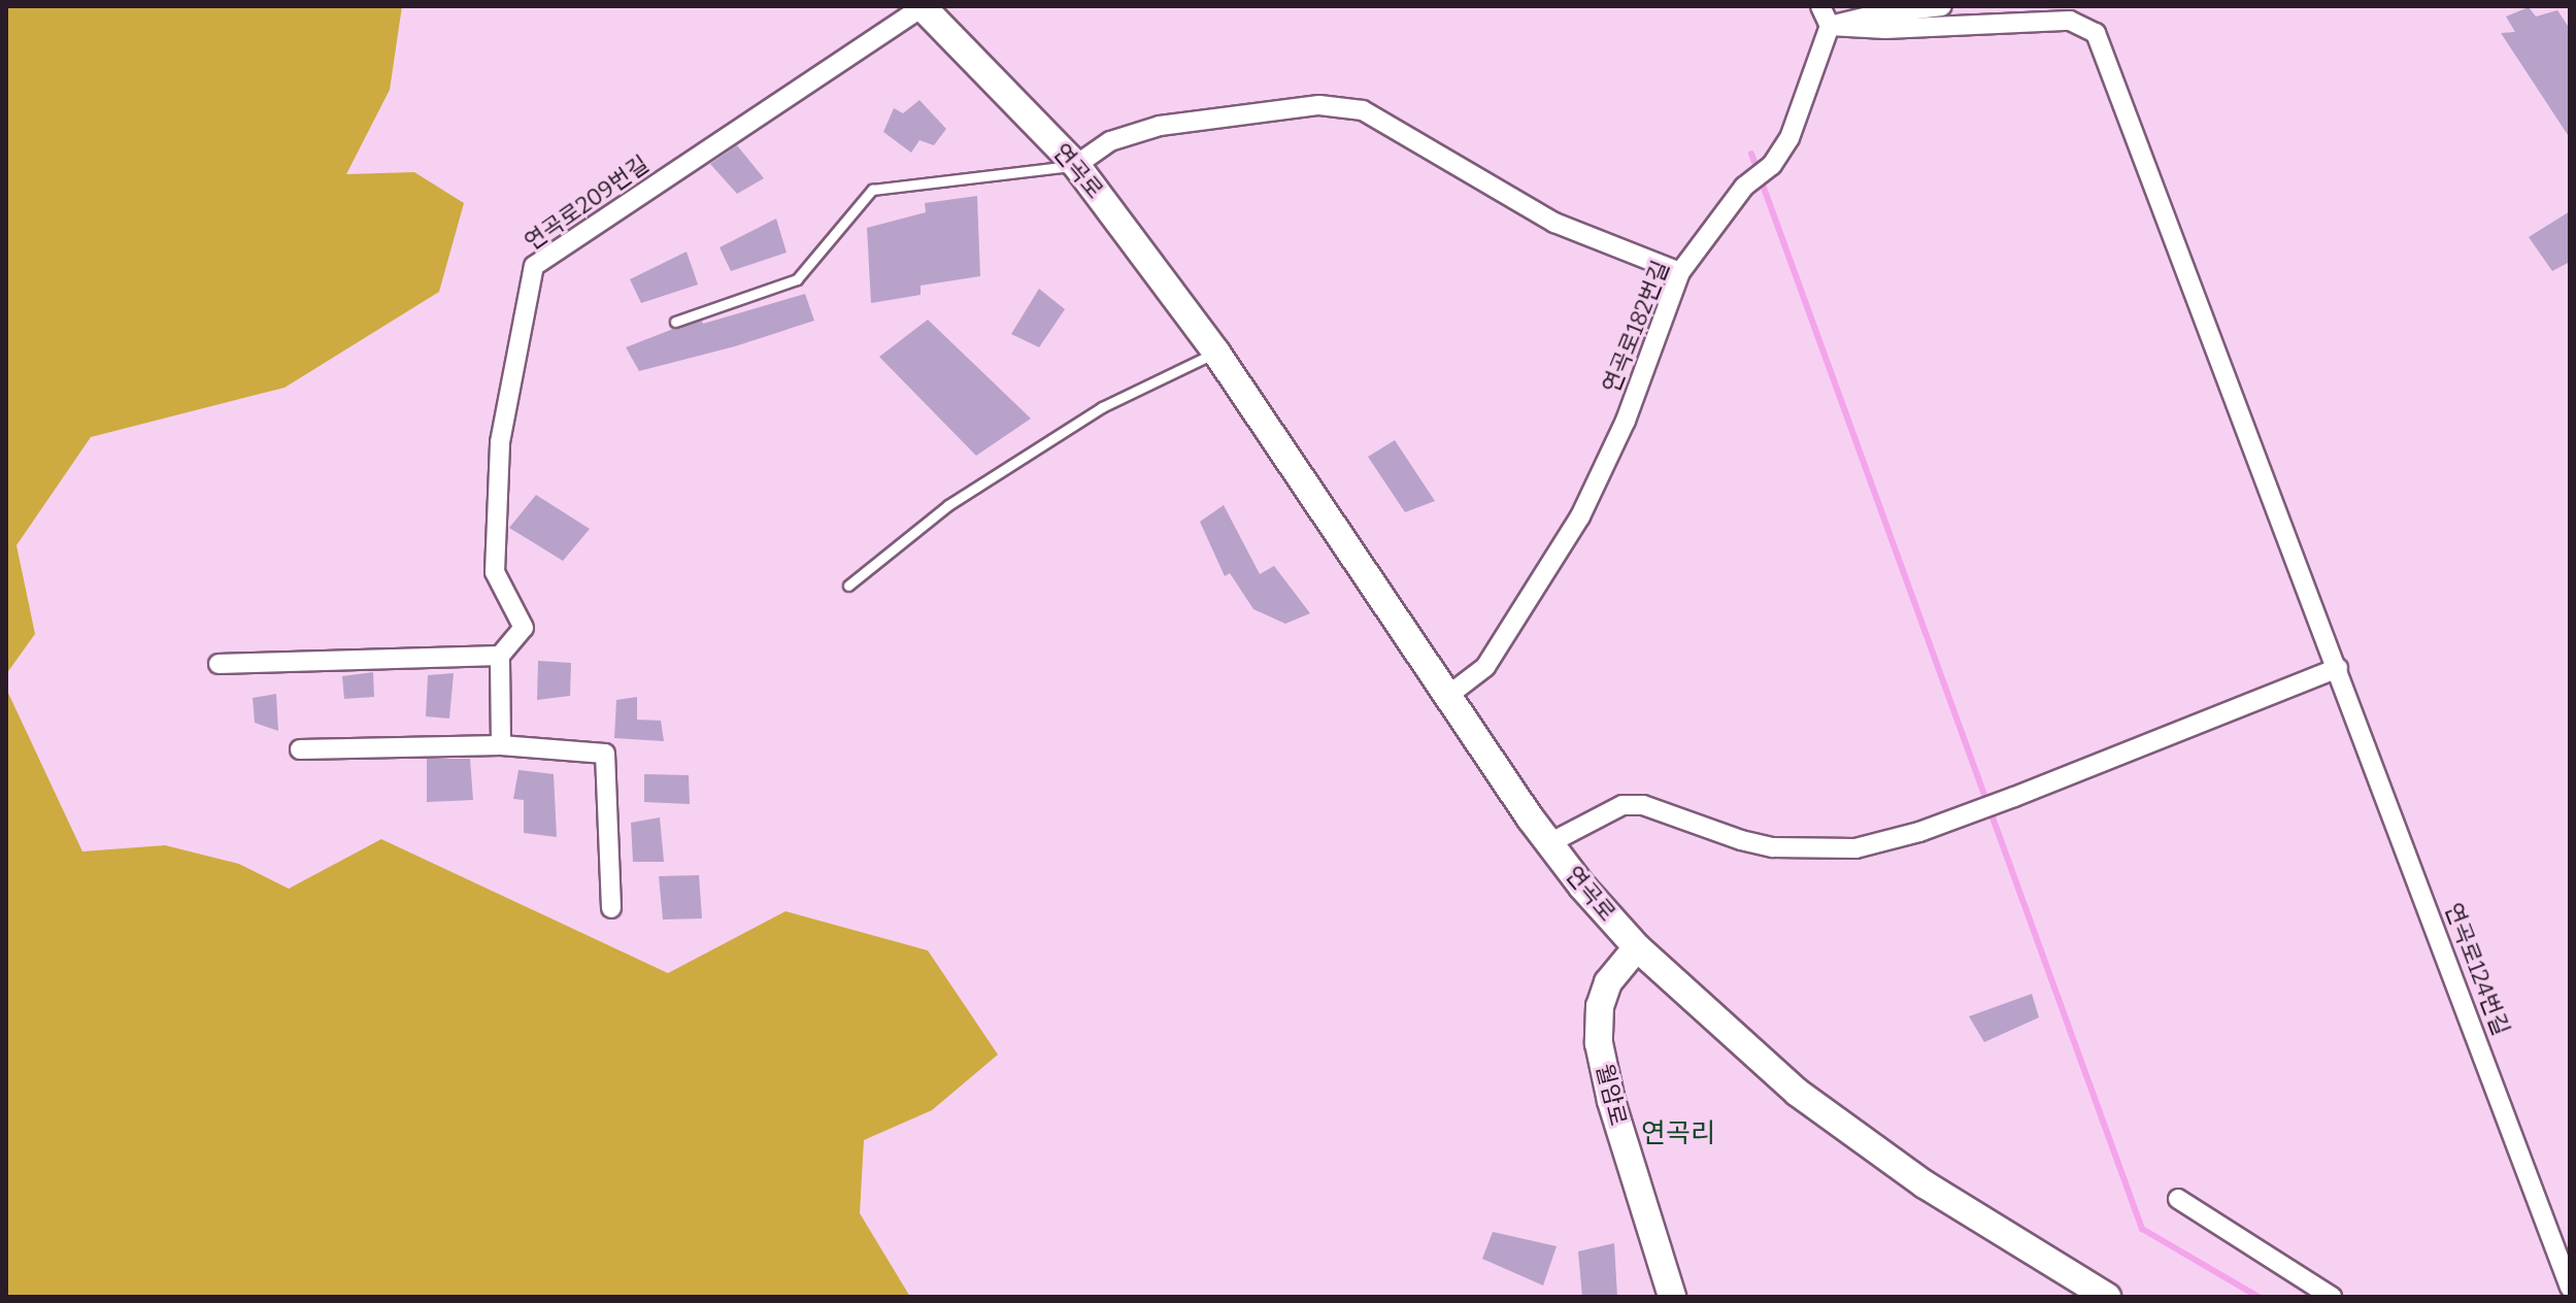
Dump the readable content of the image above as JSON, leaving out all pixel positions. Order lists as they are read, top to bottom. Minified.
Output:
{"streets":{"street":["연곡로","연곡로209번길","연곡로182번길","연곡로124번길","월암로"]},"crossings":[["연곡로","연곡로209번길"],["연곡로","연곡로182번길"],["연곡로","월암로"],["연곡로182번길","연곡로124번길"]],"districts":["연곡리"]}
